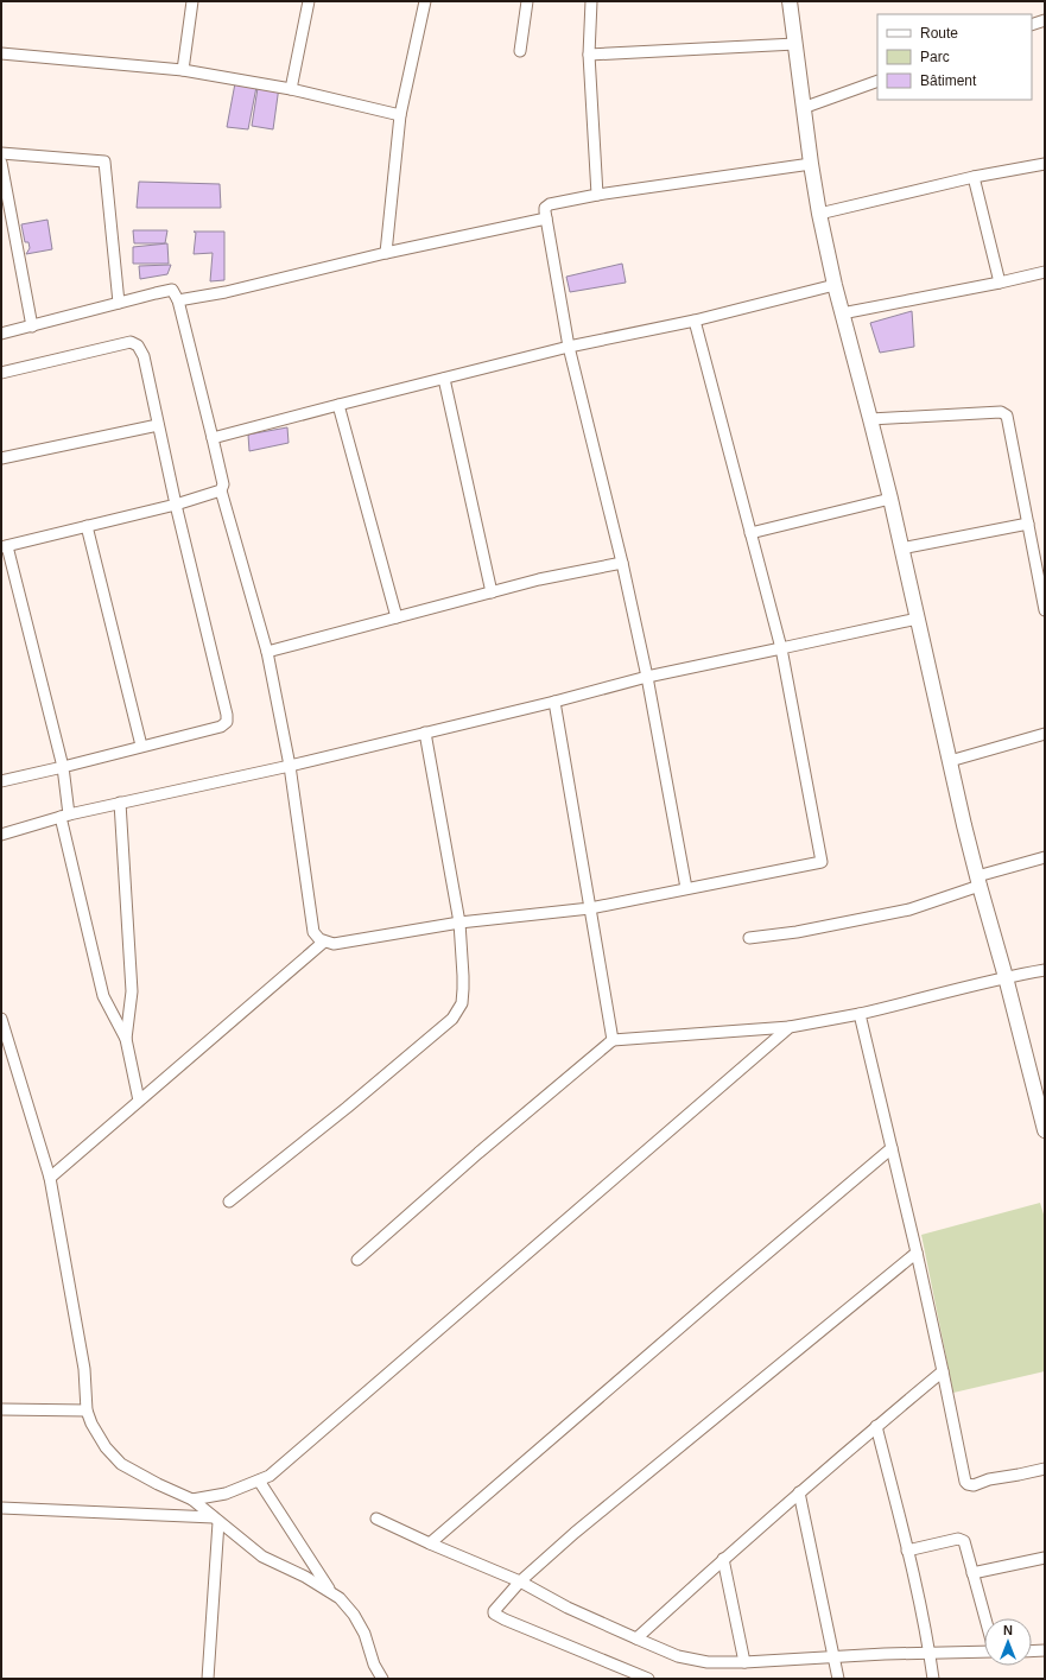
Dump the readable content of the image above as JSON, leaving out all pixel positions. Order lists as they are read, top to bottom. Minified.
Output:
{"legend":["Route","Parc","Bâtiment"],"north":"top"}
